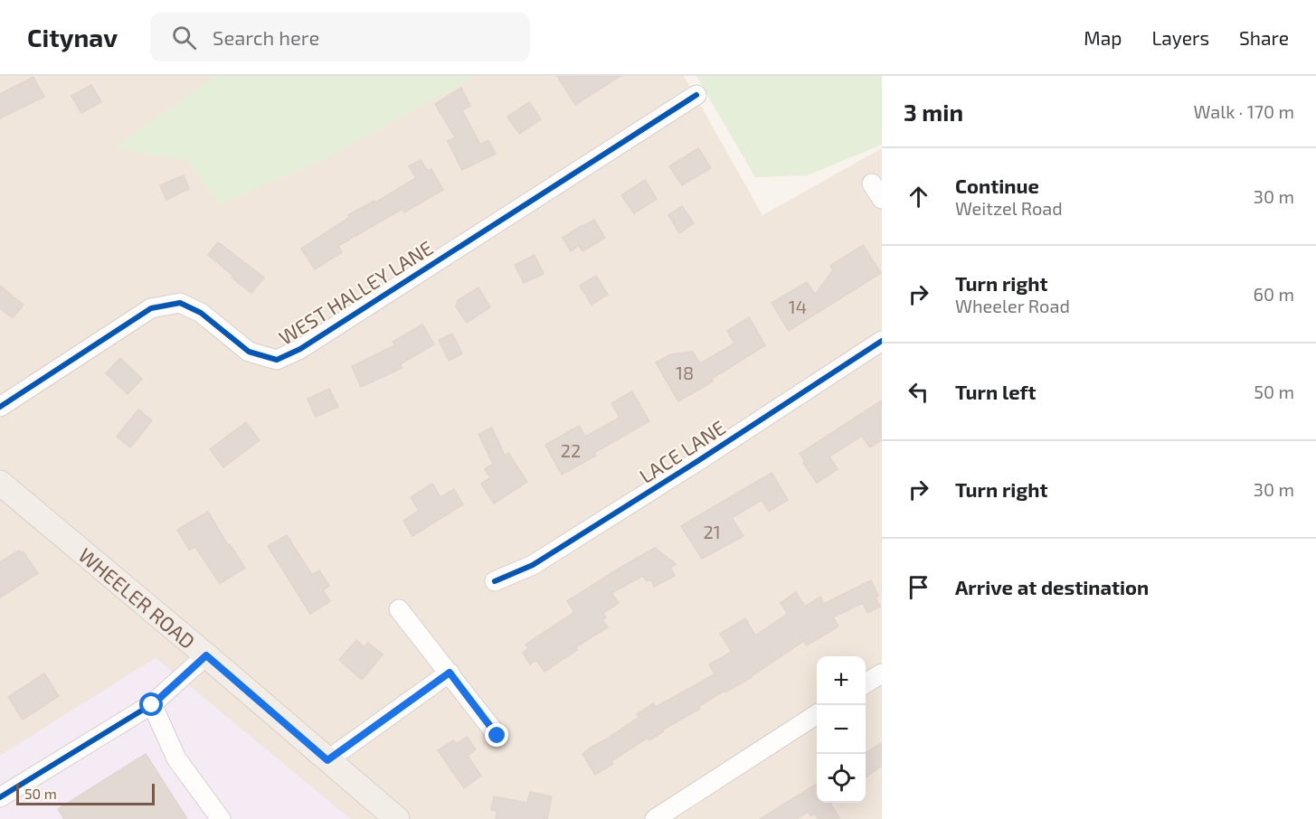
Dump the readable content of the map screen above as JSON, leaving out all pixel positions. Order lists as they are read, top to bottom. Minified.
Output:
{"streets":{"main road":["WHEELER ROAD"],"street":["WEST HALLEY LANE","LACE LANE"]},"house_numbers":["14","18","22","21"],"scale_bar":"50 m","page":{"header":"Citynav","search":"Search here","nav":["Map","Layers","Share"],"heading":["3 min","Walk · 170 m"],"list":[["Continue","Weitzel Road","30 m"],["Turn right","Wheeler Road","60 m"],["Turn left","50 m"],["Turn right","30 m"],"Arrive at destination"],"map_buttons":["+","−"],"scale":"50 m"}}
